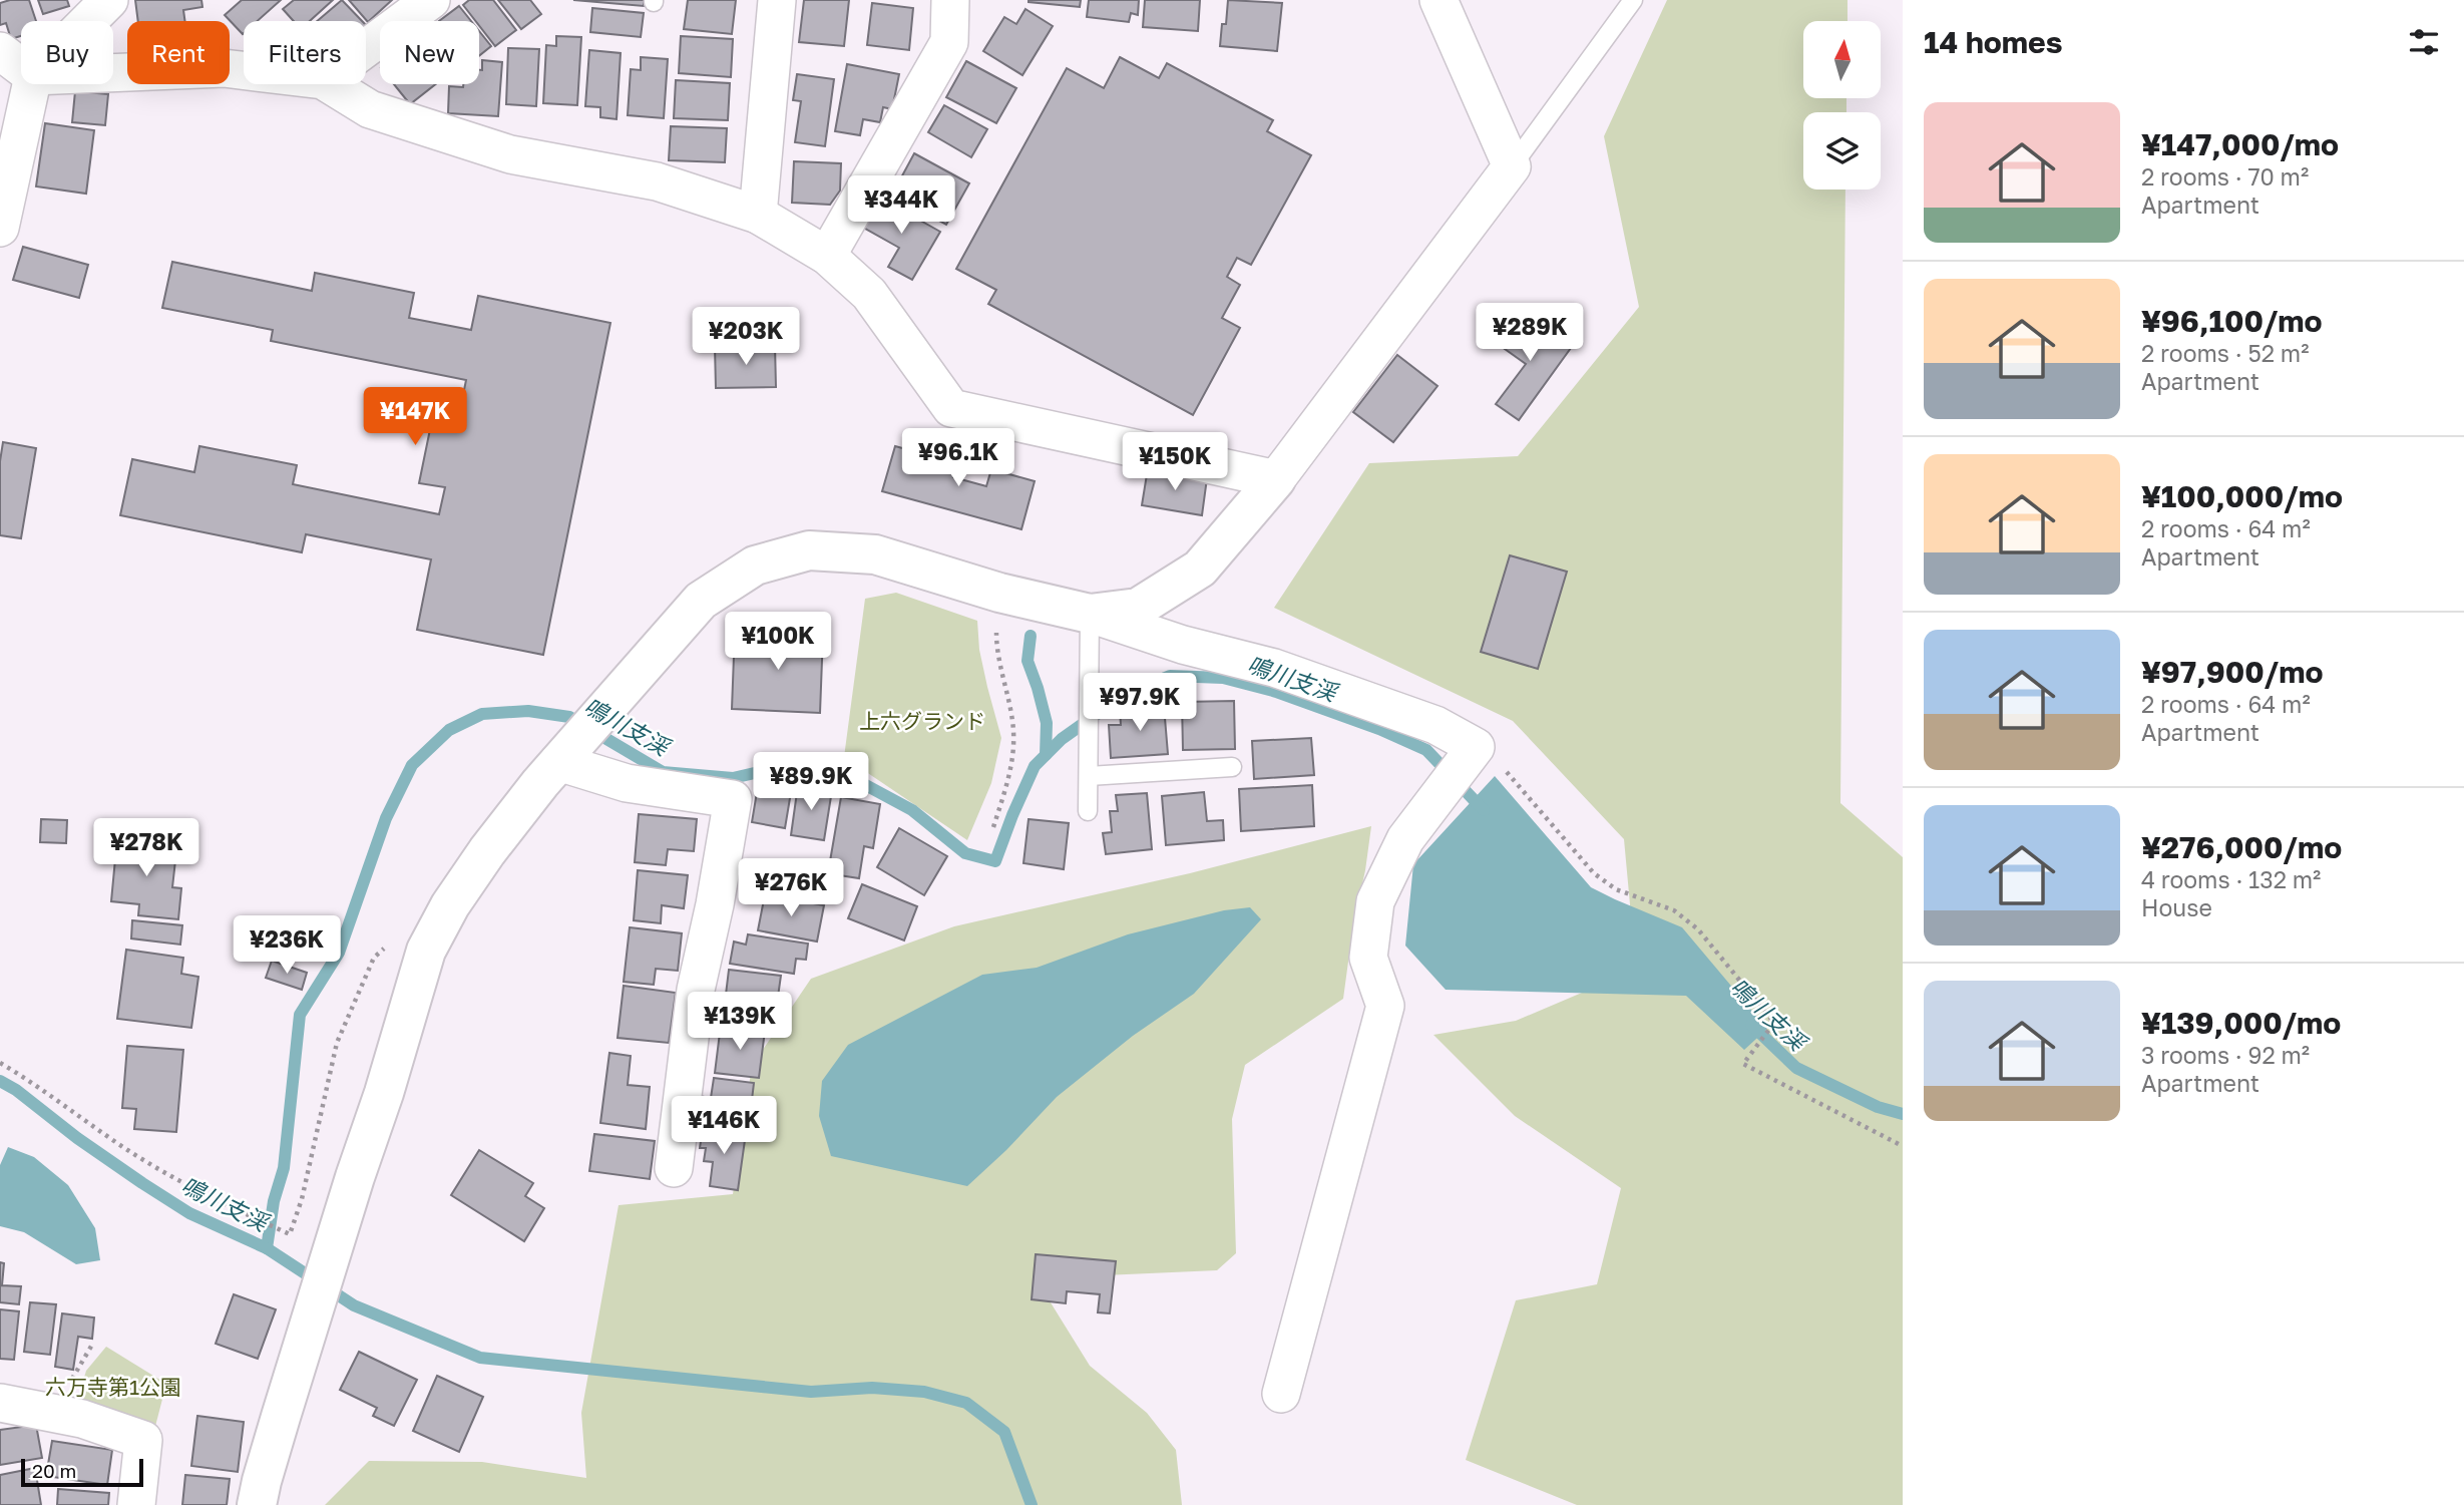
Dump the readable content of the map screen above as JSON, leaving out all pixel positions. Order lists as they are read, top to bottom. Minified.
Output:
{"water":["鳴川支渓"],"parks":["上六グランド","六万寺第1公園"],"scale_bar":"20 m","north":"top","page":{"heading":"14 homes","chip":["Buy","Rent","Filters","New"],"list":[{"name":"¥147,000/mo","note":"2 rooms · 70 m² · Apartment"},{"name":"¥96,100/mo","note":"2 rooms · 52 m² · Apartment"},{"name":"¥100,000/mo","note":"2 rooms · 64 m² · Apartment"},{"name":"¥97,900/mo","note":"2 rooms · 64 m² · Apartment"},{"name":"¥276,000/mo","note":"4 rooms · 132 m² · House"},{"name":"¥139,000/mo","note":"3 rooms · 92 m² · Apartment"}],"price":["¥344K","¥289K","¥203K","¥147K","¥96.1K","¥150K","¥100K","¥97.9K","¥89.9K","¥278K","¥276K","¥236K","¥139K","¥146K"],"scale":"20 m"}}
